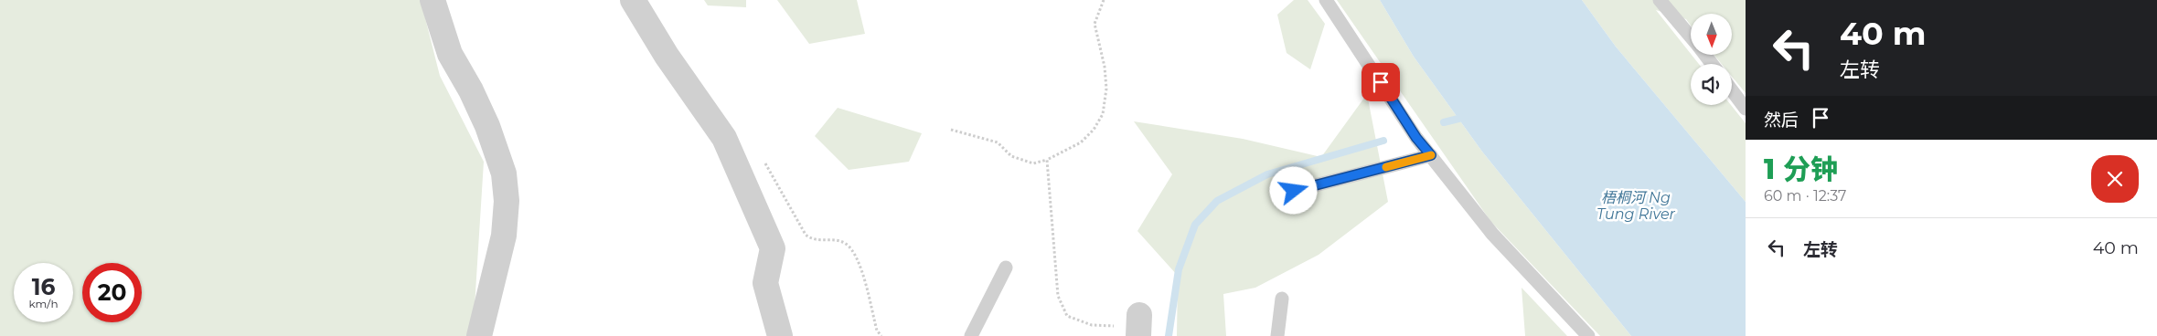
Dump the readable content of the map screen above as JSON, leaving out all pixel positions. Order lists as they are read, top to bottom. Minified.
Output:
{"water":["梧桐河 Ng Tung River"],"north":"bottom","page":{"turn":["40 m","左转"],"then":"然后","heading":["1 分钟","60 m · 12:37"],"list":[{"name":"左转","value":"40 m"}],"speed":"16 km/h","limit":"20"}}
